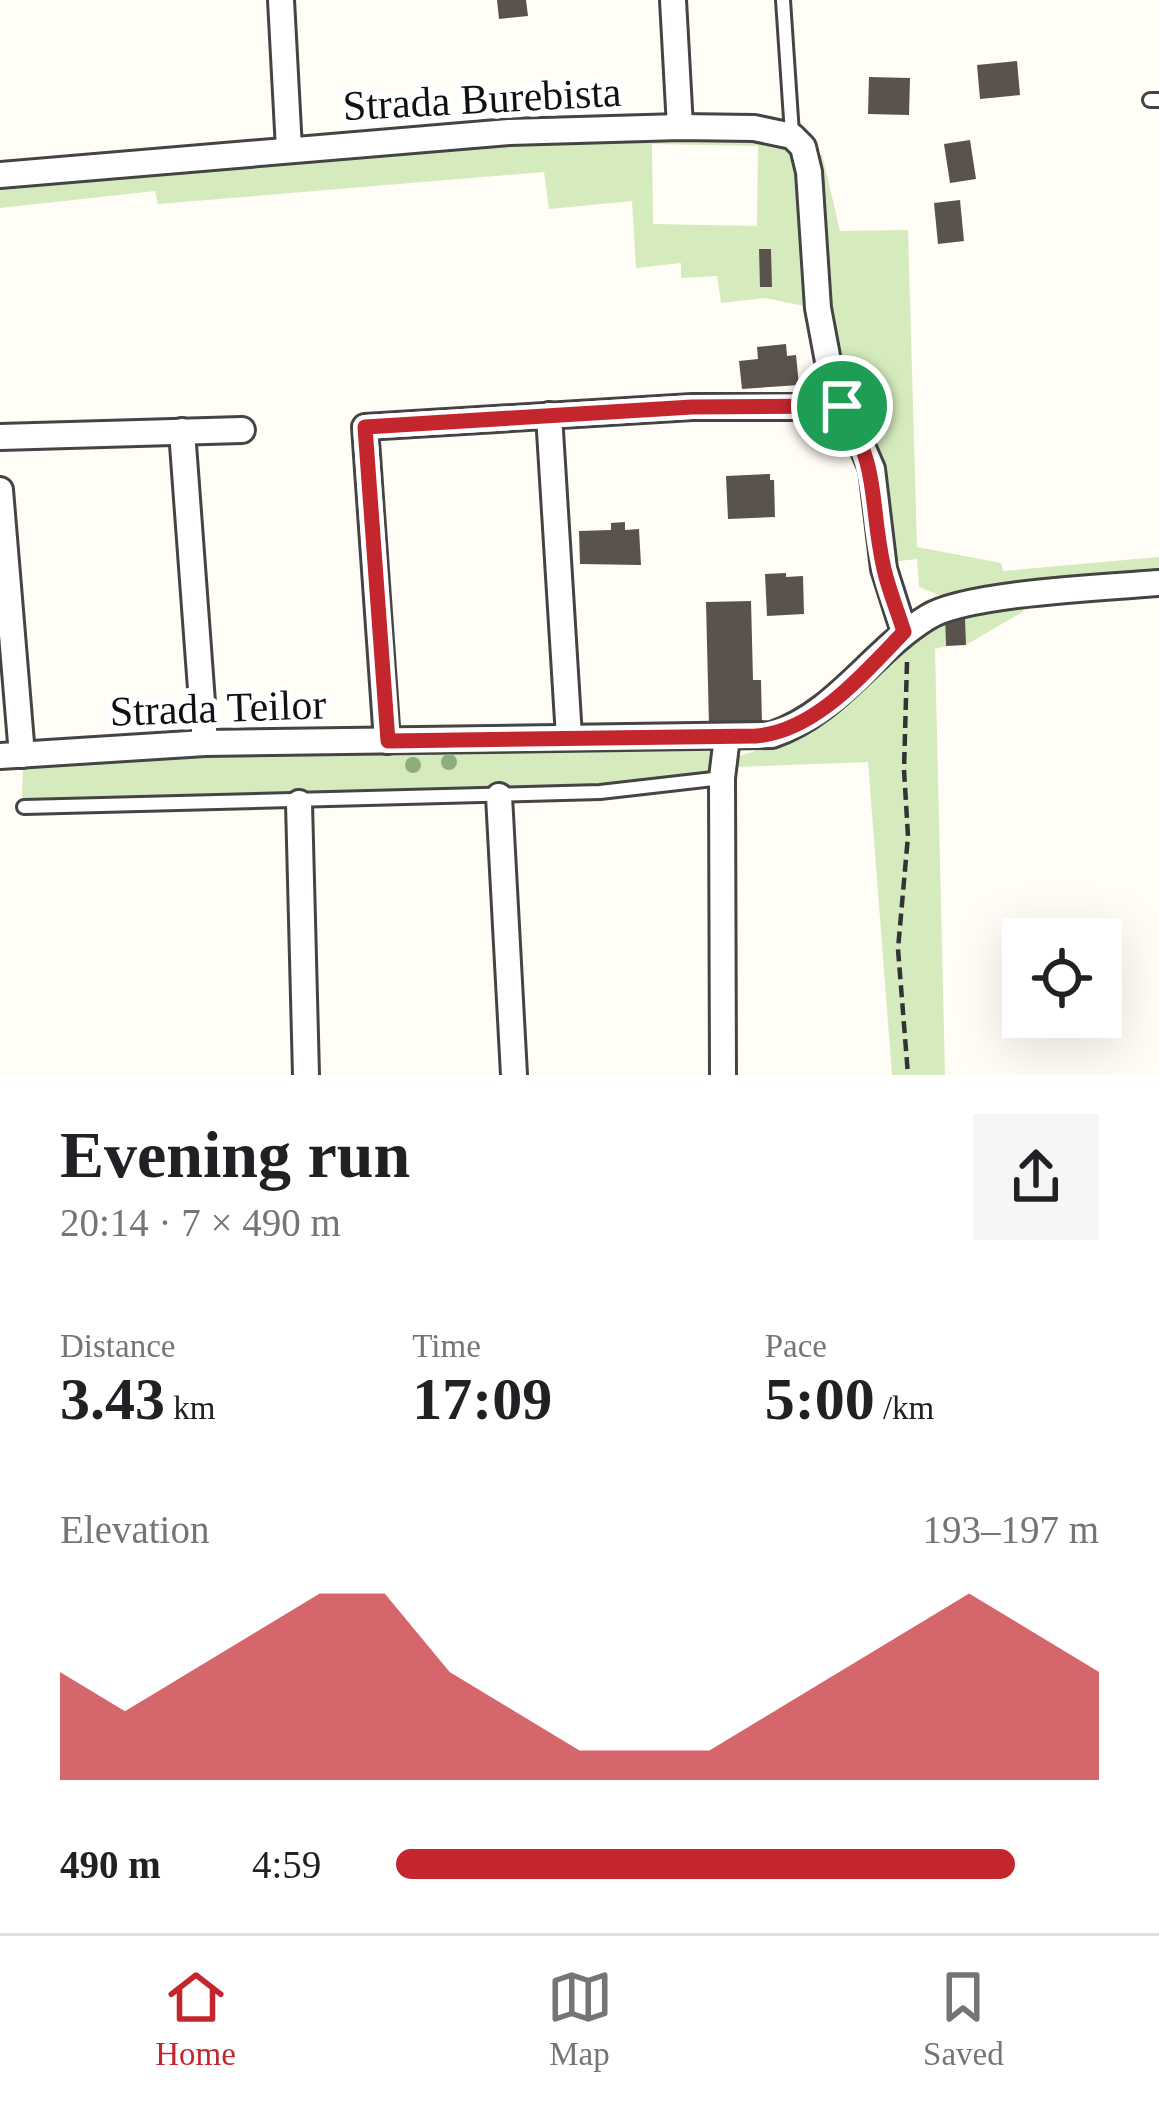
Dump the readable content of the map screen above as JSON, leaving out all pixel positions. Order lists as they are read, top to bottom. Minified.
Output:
{"streets":{"street":["Strada Burebista","Strada Teilor"]},"page":{"heading":["Evening run","20:14 · 7 × 490 m"],"stats":[["Distance","3.43 km"],["Time","17:09"],["Pace","5:00 /km"]],"chart":["Elevation","193–197 m"],"list":[{"name":"490 m","note":"4:59"}],"tabs":["Home","Map","Saved"]}}
